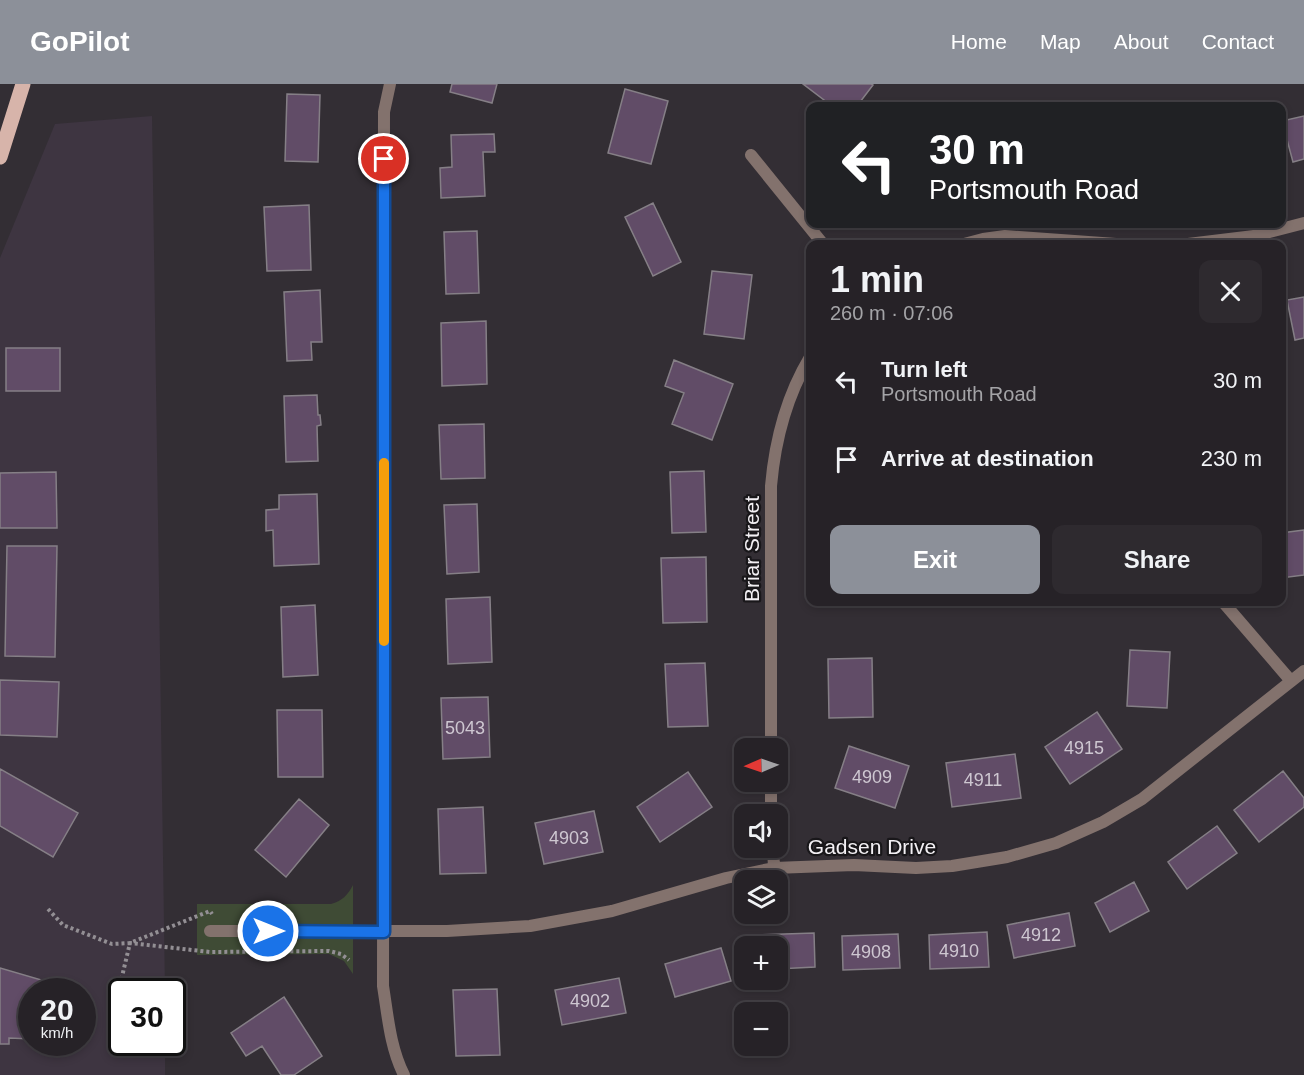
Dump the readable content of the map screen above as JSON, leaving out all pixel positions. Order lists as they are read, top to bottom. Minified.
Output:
{"streets":{"street":["Briar Street","Gadsen Drive"]},"house_numbers":["5043","4915","4909","4911","4903","4912","4910","4908","4902"],"north":"left","page":{"header":"GoPilot","nav":["Home","Map","About","Contact"],"turn":["30 m","Portsmouth Road"],"heading":["1 min","260 m · 07:06"],"list":[{"name":"Turn left","note":"Portsmouth Road","value":"30 m"},{"name":"Arrive at destination","value":"230 m"}],"buttons":["Exit","Share"],"map_buttons":["+","−"],"speed":"20 km/h","limit":"30"}}
